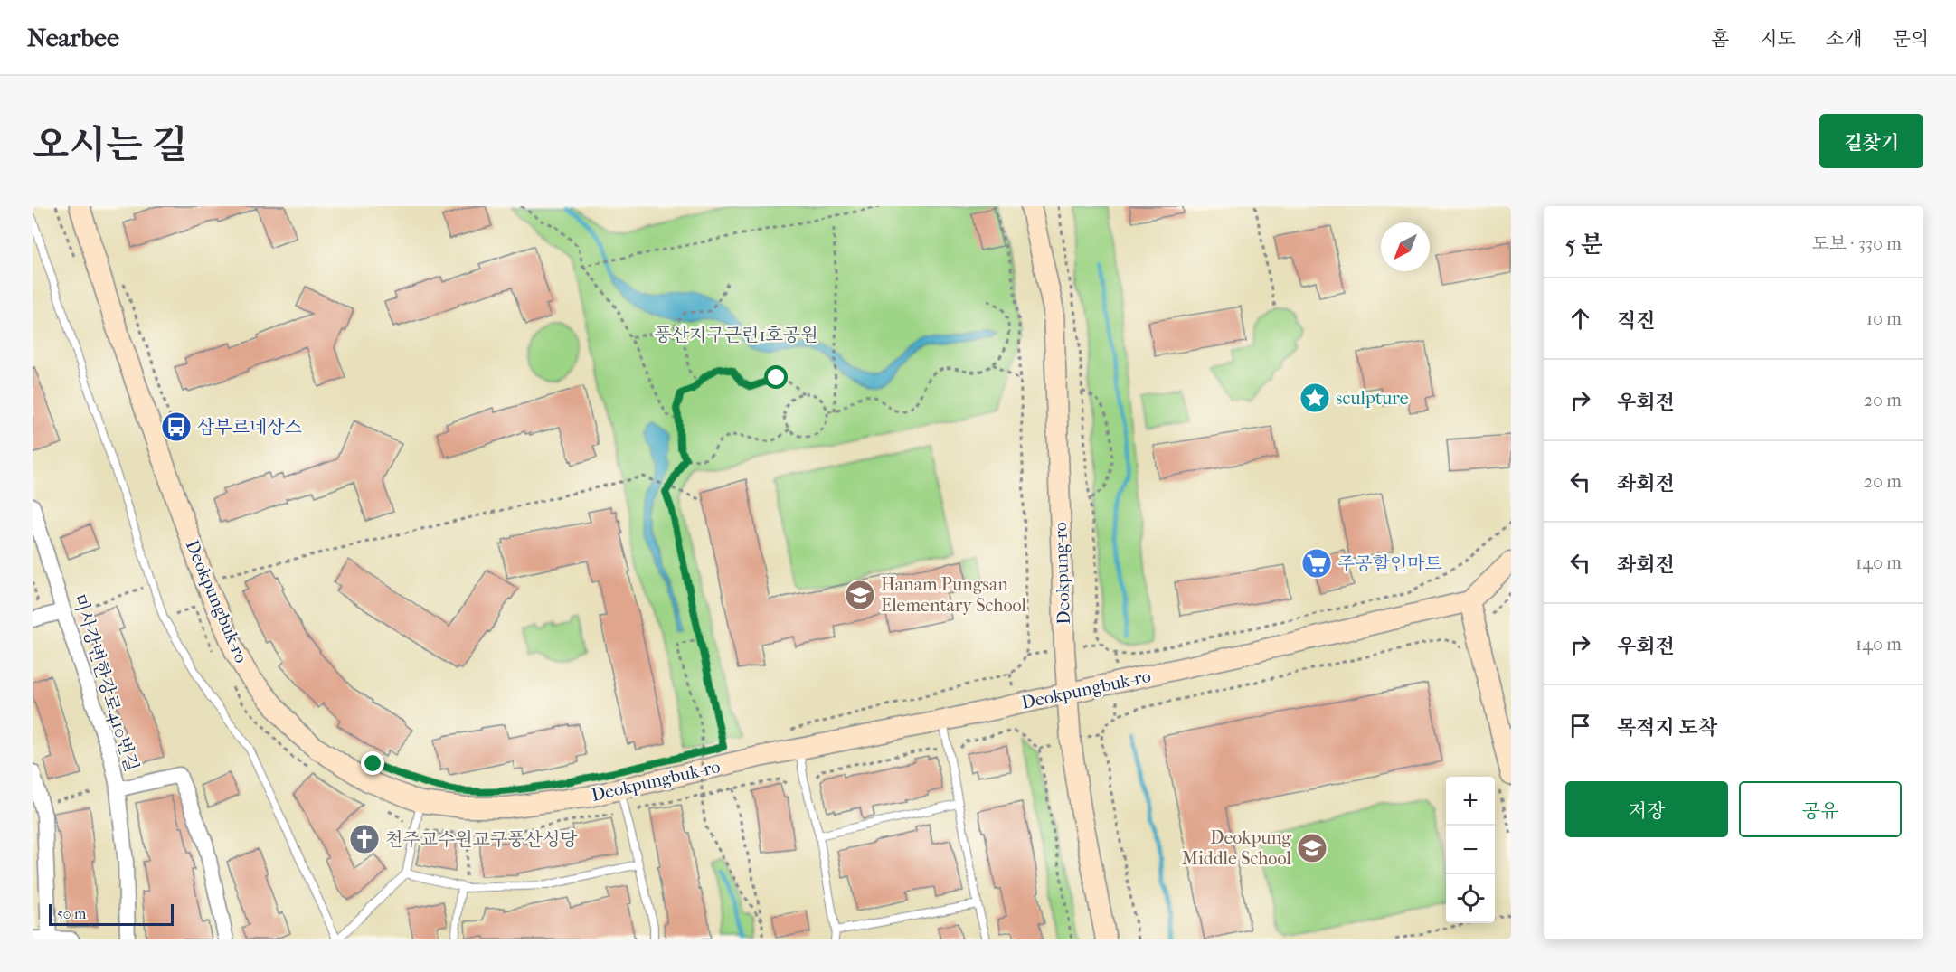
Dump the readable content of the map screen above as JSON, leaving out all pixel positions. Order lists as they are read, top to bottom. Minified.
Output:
{"streets":{"street":["Deokpung-ro","Deokpungbuk-ro","미사강변한강로410번길"]},"crossings":[["Deokpung-ro","Deokpungbuk-ro"]],"parks":["풍산지구근린1호공원"],"places":{"place":["sculpture"],"bus stop":["삼부르네상스"],"supermarket":["주공할인마트"],"school or university":["Hanam Pungsan Elementary School","Deokpung Middle School"],"church":["천주교수원교구풍산성당"]},"scale_bar":"50 m","north":"bottom left","page":{"header":"Nearbee","nav":["홈","지도","소개","문의"],"title":"오시는 길","buttons":["길찾기",["저장","공유"]],"heading":["5 분","도보 · 330 m"],"list":[["직진","10 m"],["우회전","20 m"],["좌회전","20 m"],["좌회전","140 m"],["우회전","140 m"],"목적지 도착"],"map_buttons":["+","−"],"scale":"50 m"}}
